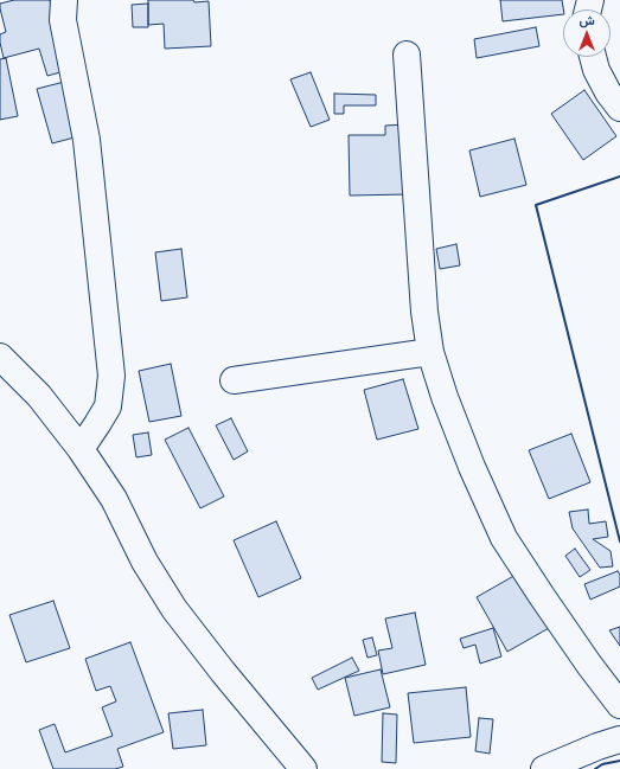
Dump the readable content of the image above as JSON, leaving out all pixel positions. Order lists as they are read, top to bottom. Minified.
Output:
{"north":"top"}
